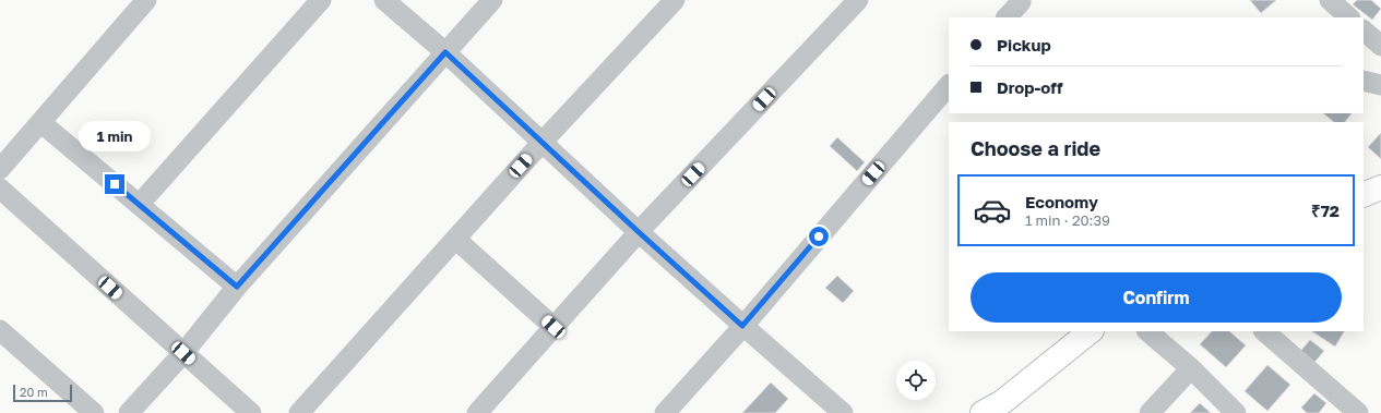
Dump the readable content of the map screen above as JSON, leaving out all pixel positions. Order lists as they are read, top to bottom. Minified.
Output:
{"scale_bar":"20 m","page":{"banner":["Pickup","Drop-off"],"bubble":"1 min","heading":"Choose a ride","list":[{"name":"Economy","note":"1 min · 20:39","value":"₹72"}],"buttons":"Confirm","scale":"20 m"}}
